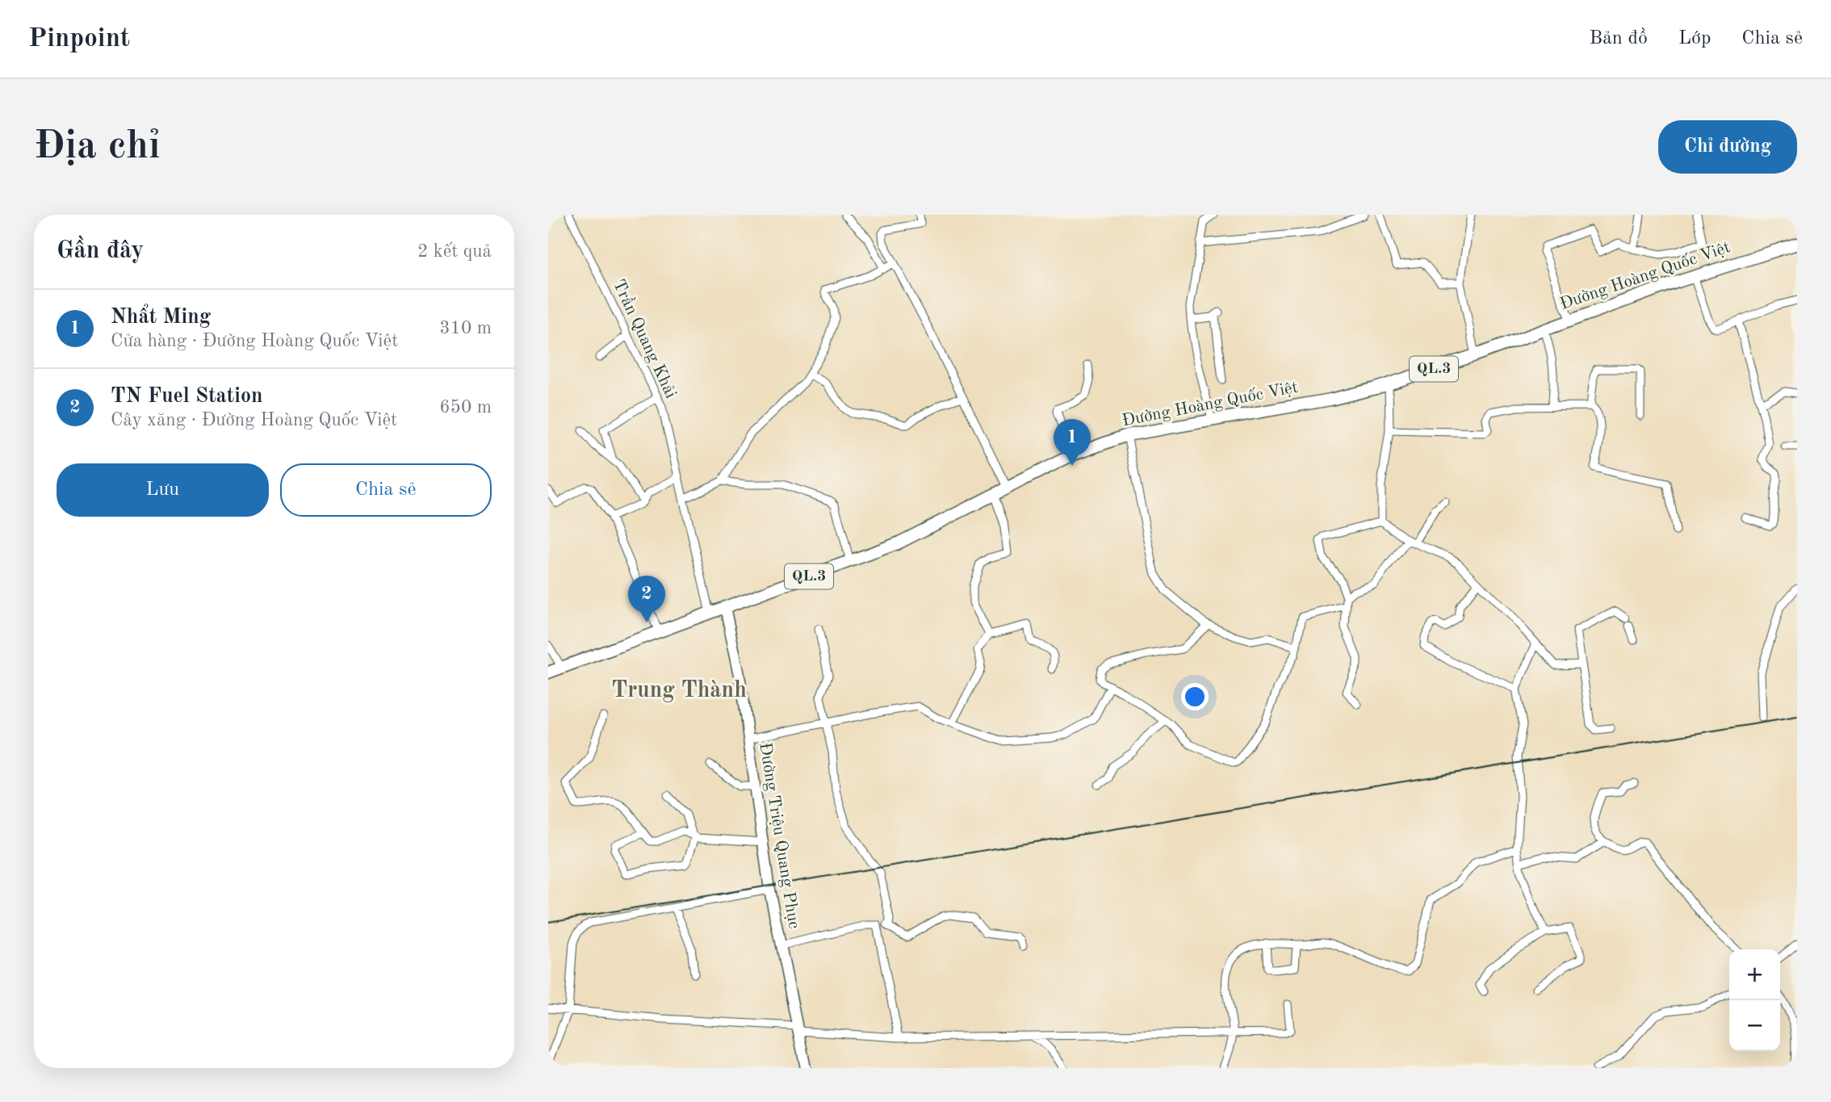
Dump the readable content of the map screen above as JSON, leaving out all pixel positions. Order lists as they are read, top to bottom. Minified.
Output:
{"streets":{"highway":["Đường Hoàng Quốc Việt","QL.3"],"main road":["Đường Triệu Quang Phục"],"street":["Trần Quang Khải"]},"crossings":[["Đường Hoàng Quốc Việt","Trần Quang Khải"],["Đường Hoàng Quốc Việt","Đường Triệu Quang Phục"]],"districts":["Trung Thành"],"page":{"header":"Pinpoint","nav":["Bản đồ","Lớp","Chia sẻ"],"buttons":["Chỉ đường",["Lưu","Chia sẻ"]],"title":"Địa chỉ","heading":["Gần đây","2 kết quả"],"list":[{"mark":"1","name":"Nhẩt Ming","note":"Cửa hàng · Đường Hoàng Quốc Việt","value":"310 m"},{"mark":"2","name":"TN Fuel Station","note":"Cây xăng · Đường Hoàng Quốc Việt","value":"650 m"}],"pins":["1","2"],"map_buttons":["+","−"]}}
